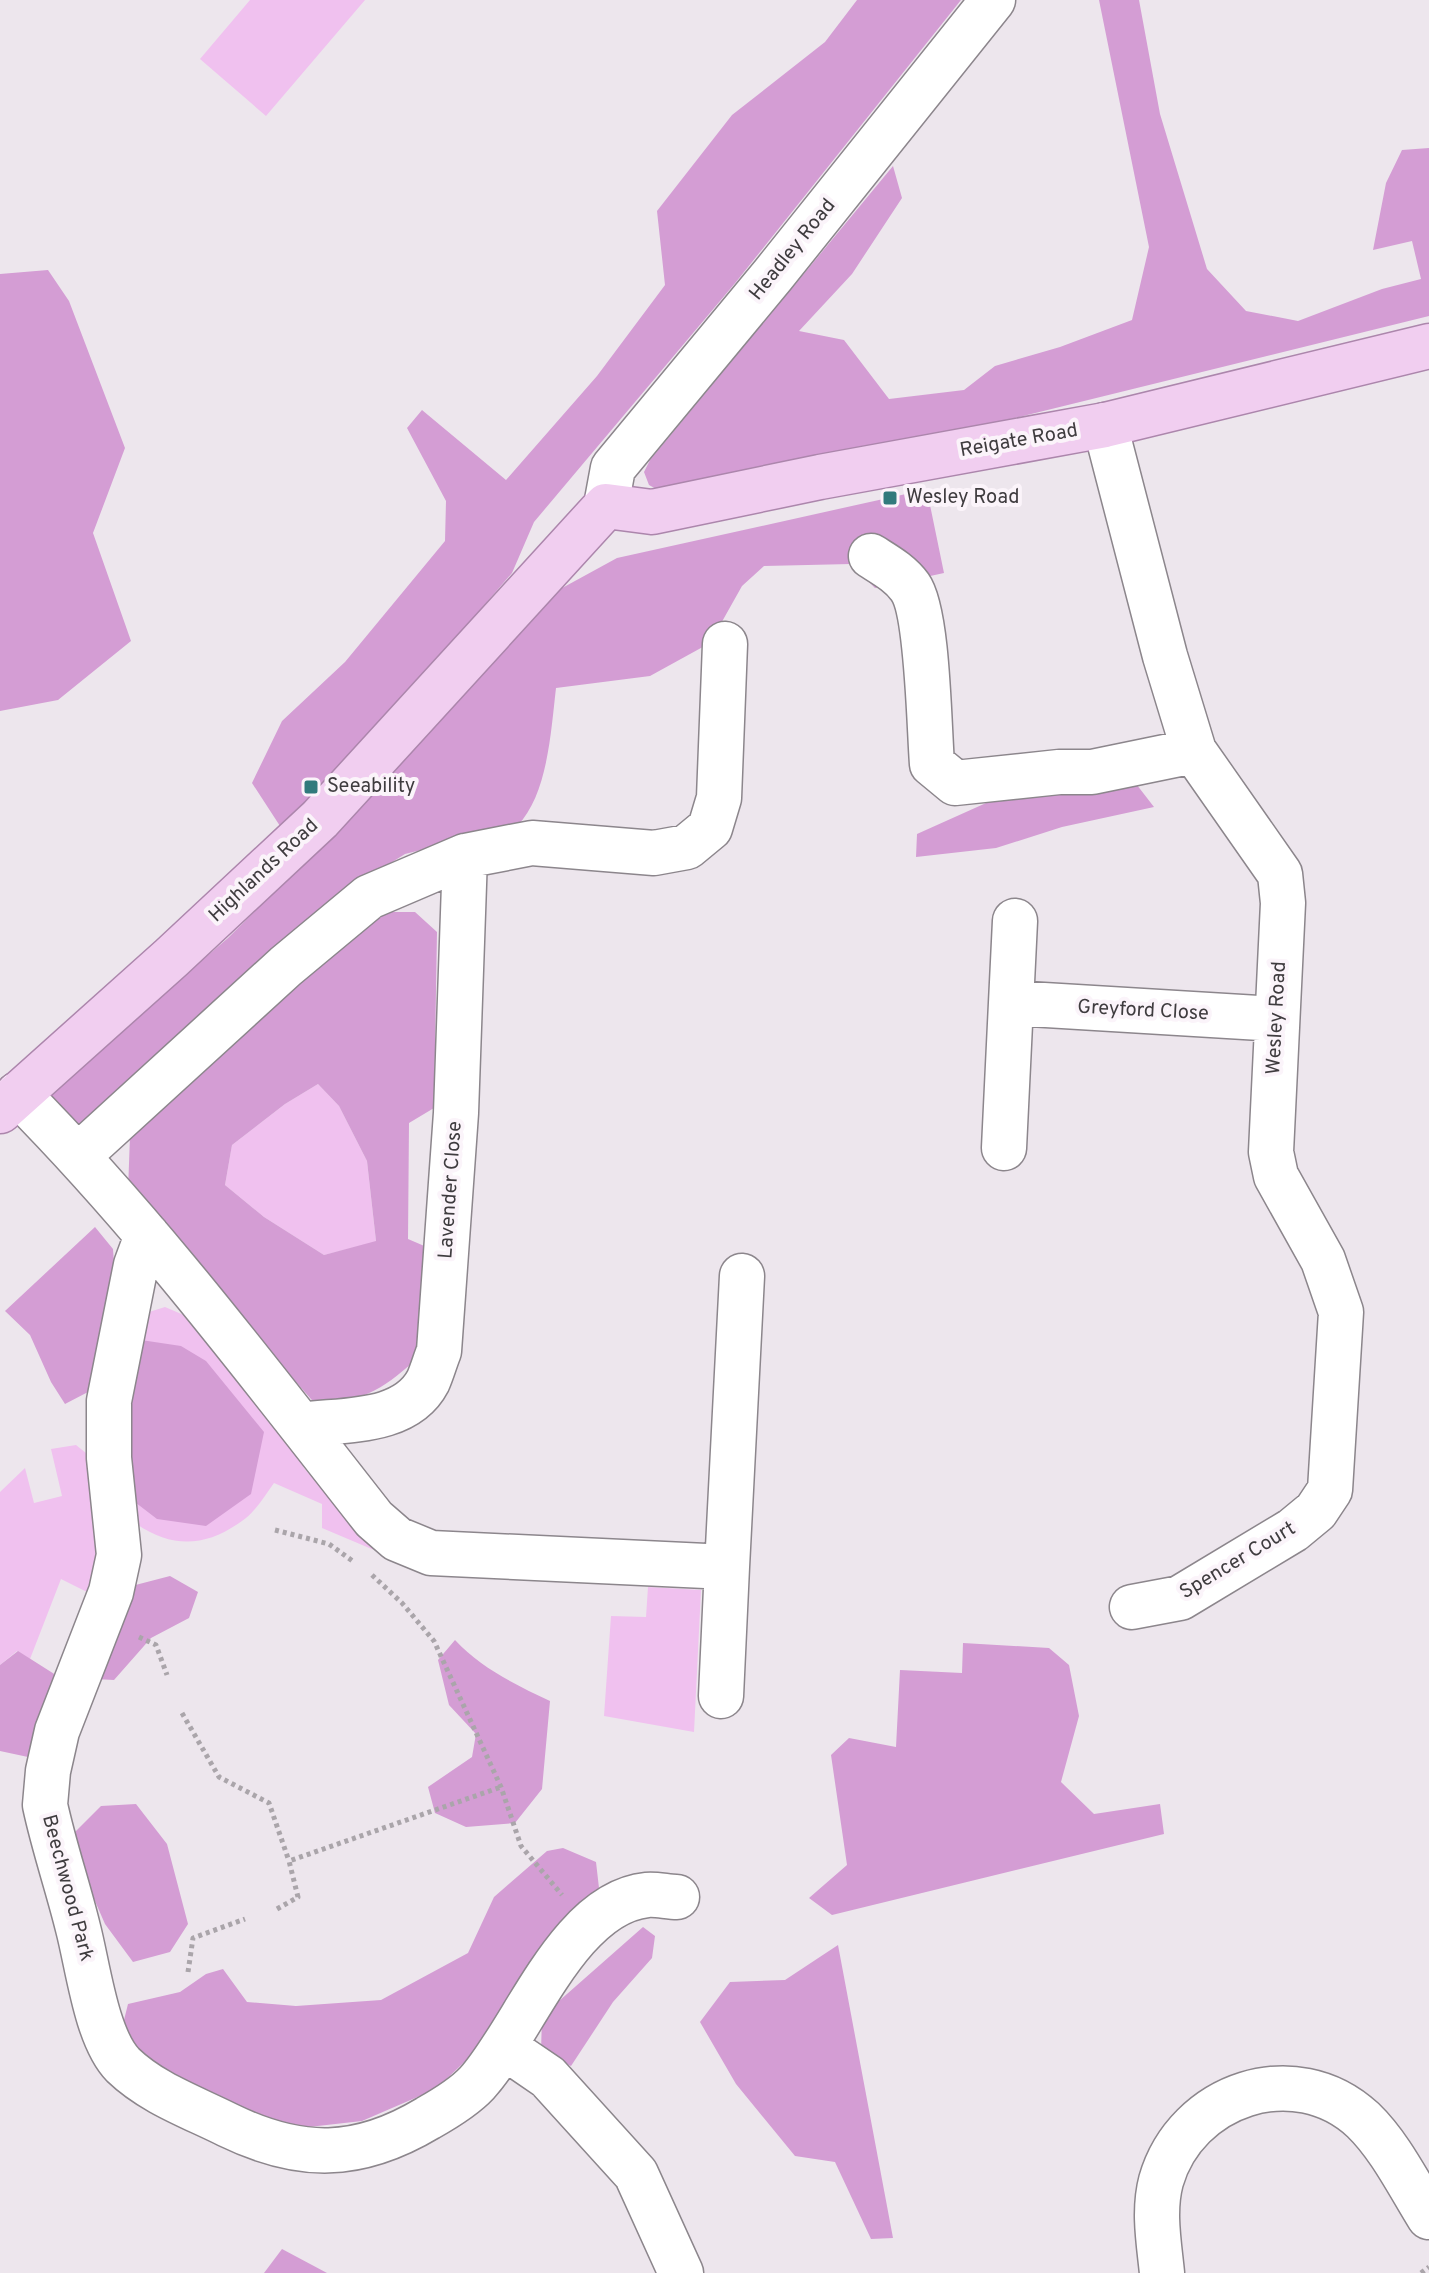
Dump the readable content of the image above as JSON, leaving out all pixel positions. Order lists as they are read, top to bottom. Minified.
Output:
{"streets":{"main road":["Reigate Road","Highlands Road"],"street":["Headley Road","Greyford Close","Wesley Road","Lavender Close","Spencer Court","Beechwood Park"]},"crossings":[["Headley Road","Reigate Road"],["Headley Road","Highlands Road"],["Reigate Road","Highlands Road"],["Reigate Road","Wesley Road"],["Greyford Close","Wesley Road"],["Wesley Road","Spencer Court"]],"places":{"transit":["Wesley Road","Seeability"]}}
